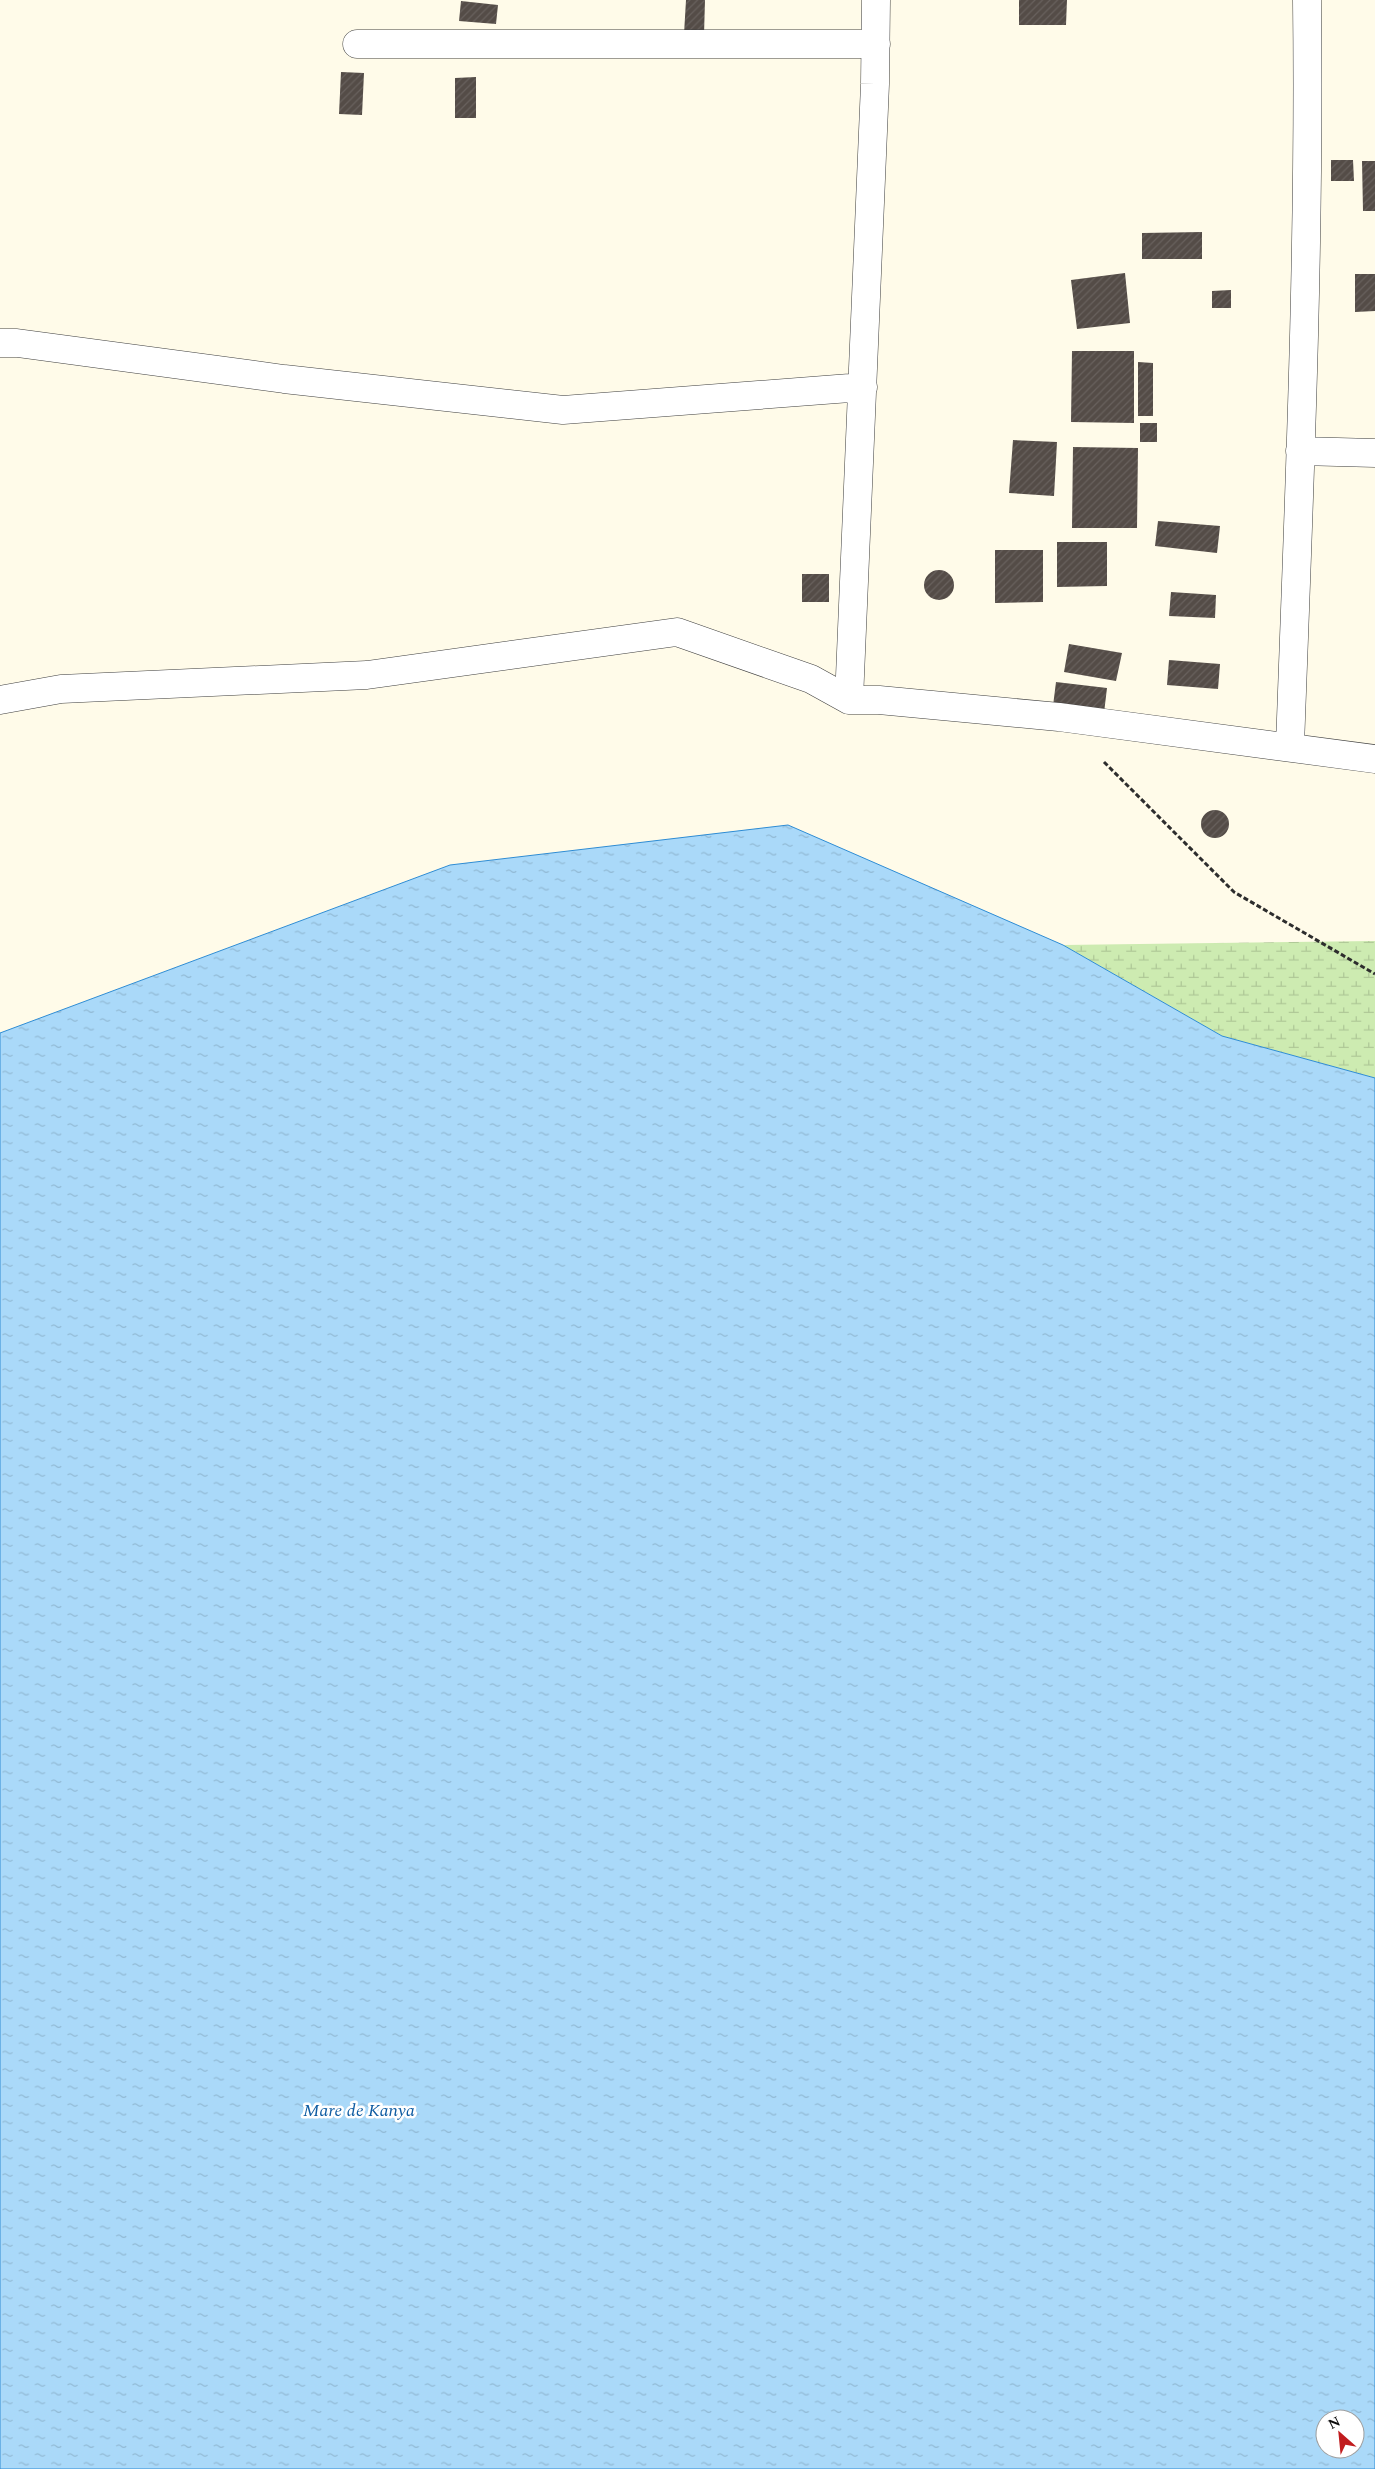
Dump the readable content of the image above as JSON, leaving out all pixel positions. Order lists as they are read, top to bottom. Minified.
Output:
{"water":["Mare de Kanya"],"north":"top left"}
